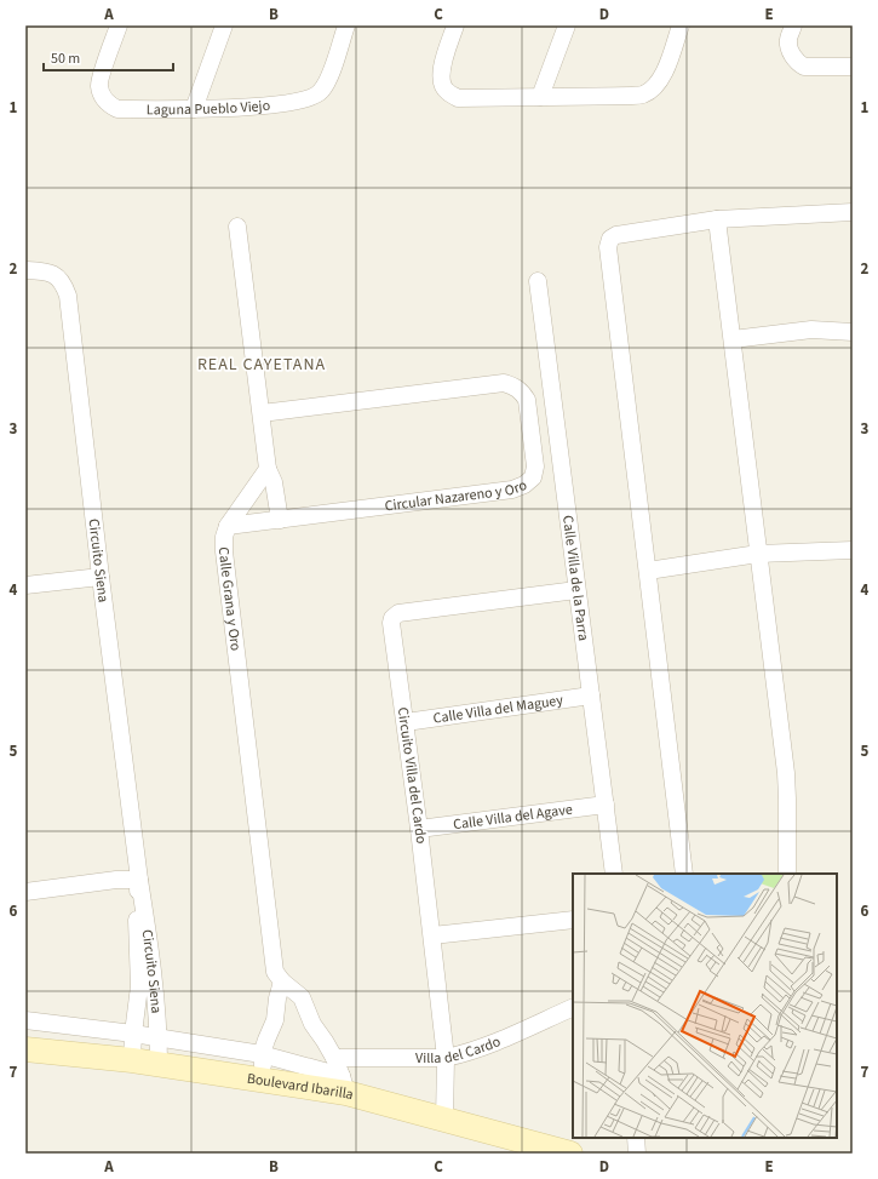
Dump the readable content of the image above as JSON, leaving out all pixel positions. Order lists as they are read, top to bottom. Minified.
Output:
{"streets":{"street":["Laguna Pueblo Viejo","Circular Nazareno y Oro","Circuito Siena","Calle Villa de la Parra","Calle Grana y Oro","Calle Villa del Maguey","Circuito Villa del Cardo","Calle Villa del Agave","Villa del Cardo","Boulevard Ibarilla"]},"crossings":[["Circular Nazareno y Oro","Calle Grana y Oro"],["Circuito Siena","Boulevard Ibarilla"],["Calle Villa de la Parra","Calle Villa del Maguey"],["Calle Villa de la Parra","Circuito Villa del Cardo"],["Calle Villa de la Parra","Calle Villa del Agave"],["Calle Villa del Maguey","Circuito Villa del Cardo"],["Circuito Villa del Cardo","Calle Villa del Agave"],["Circuito Villa del Cardo","Villa del Cardo"],["Circuito Villa del Cardo","Boulevard Ibarilla"]],"districts":["REAL CAYETANA"],"scale_bar":"50 m","grid":{"columns":["A","B","C","D","E"],"rows":["1","2","3","4","5","6","7"]}}
